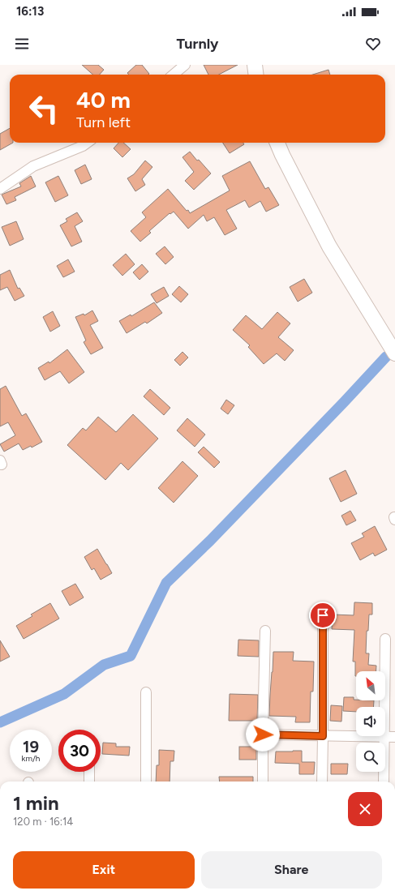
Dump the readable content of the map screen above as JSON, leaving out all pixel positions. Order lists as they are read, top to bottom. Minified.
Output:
{"north":"top left","page":{"status":"16:13","header":"Turnly","turn":["40 m","Turn left"],"speed":"19 km/h","limit":"30","heading":["1 min","120 m · 16:14"],"buttons":["Exit","Share"]}}
